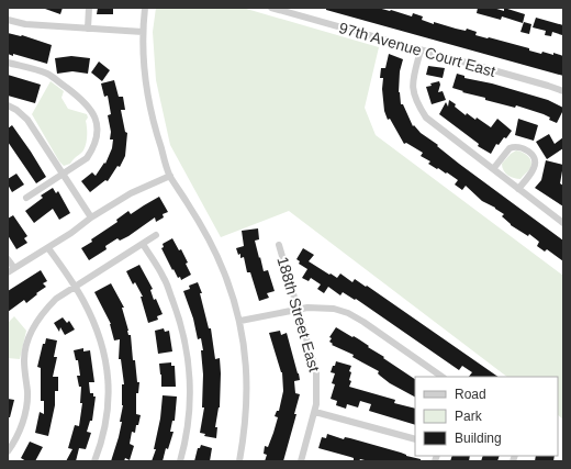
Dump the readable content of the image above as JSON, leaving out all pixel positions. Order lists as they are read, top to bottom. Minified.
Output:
{"streets":{"street":["97th Avenue Court East","188th Street East"]},"legend":["Road","Park","Building"]}
